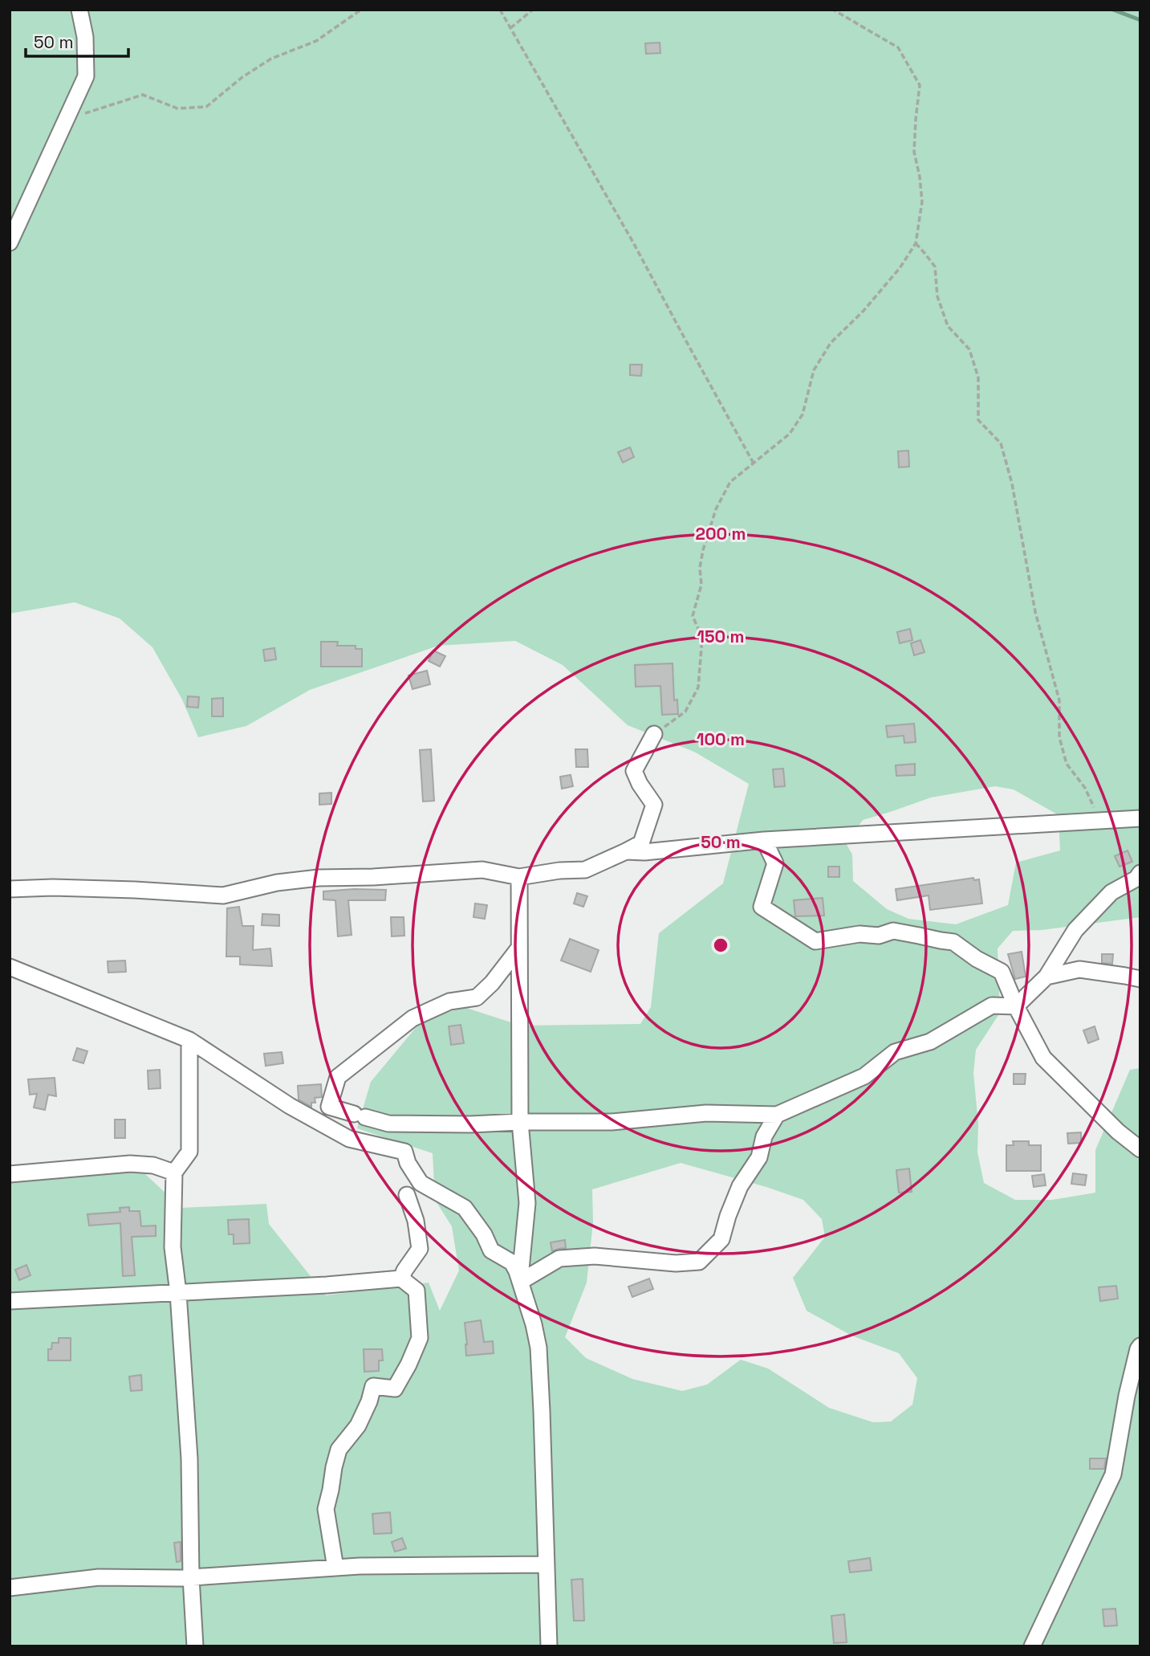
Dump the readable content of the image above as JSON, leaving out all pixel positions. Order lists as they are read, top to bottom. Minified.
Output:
{"scale_bar":"50 m","rings":["200 m","150 m","100 m","50 m"]}
